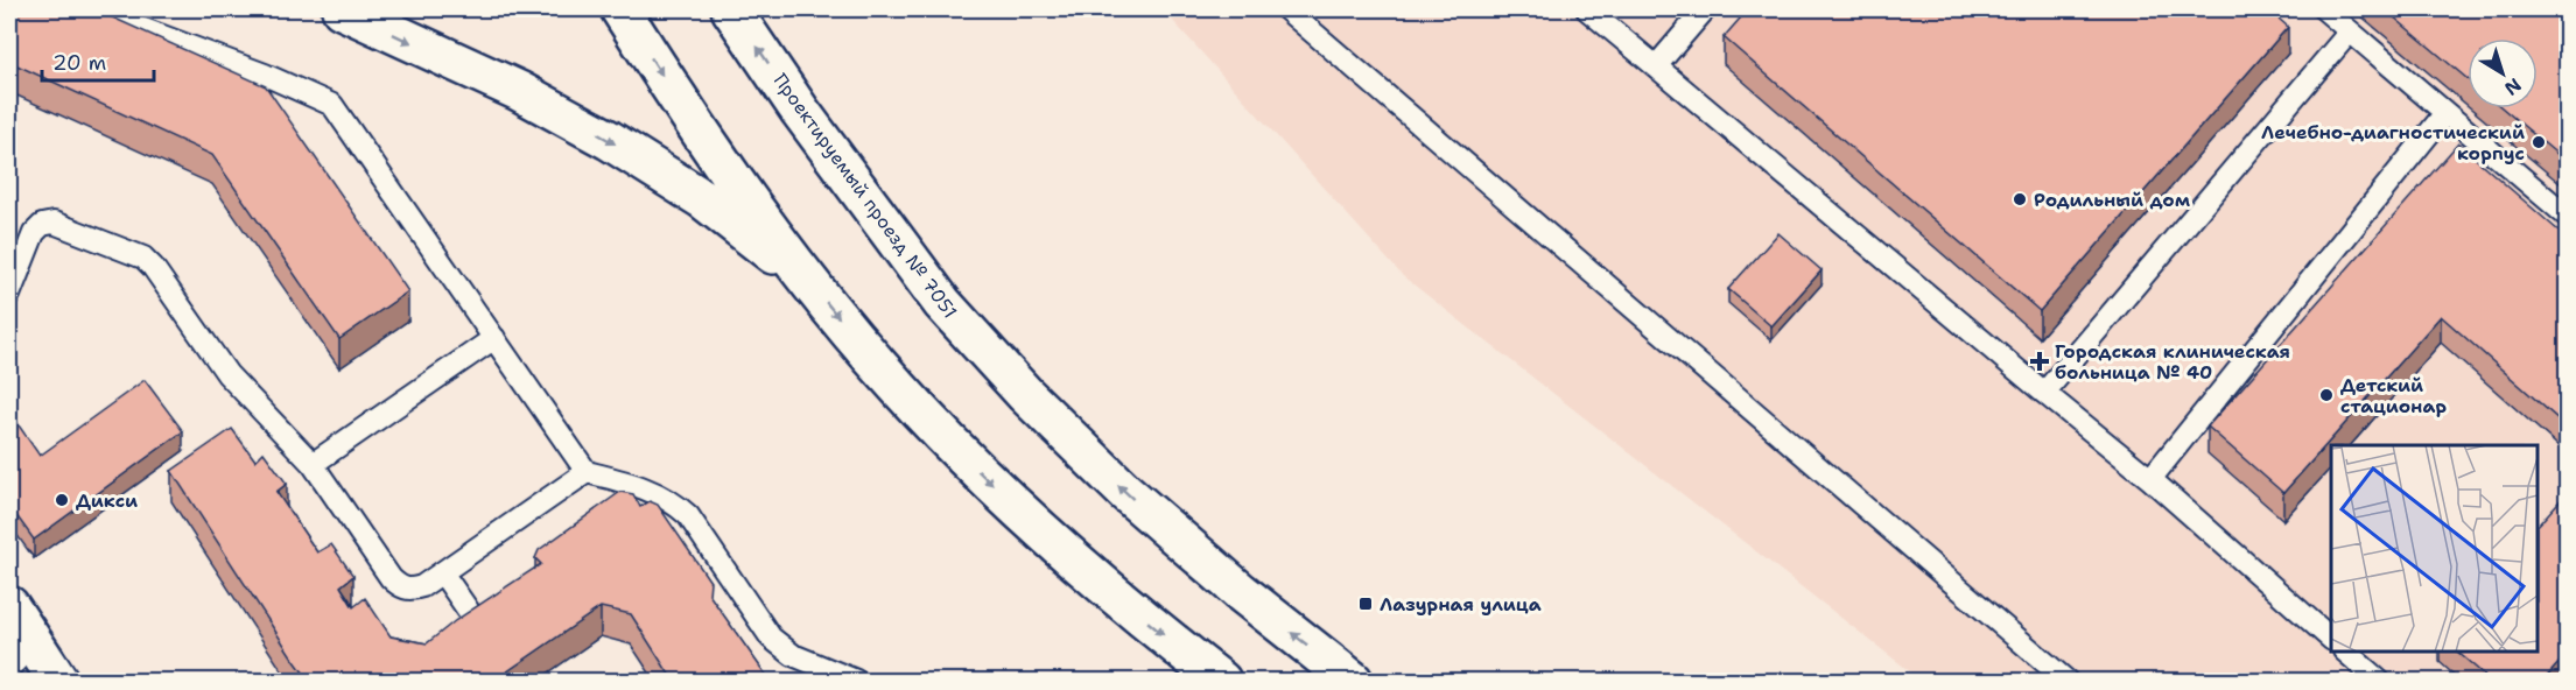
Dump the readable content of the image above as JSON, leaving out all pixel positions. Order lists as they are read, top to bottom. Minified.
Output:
{"streets":{"main road":["Проектируемый проезд № 7051"]},"places":{"other":["Лечебно-диагностический корпус","Родильный дом","Детский стационар","Дикси"],"health":["Городская клиническая больница № 40"],"transit":["Лазурная улица"]},"scale_bar":"20 m","north":"bottom right"}
